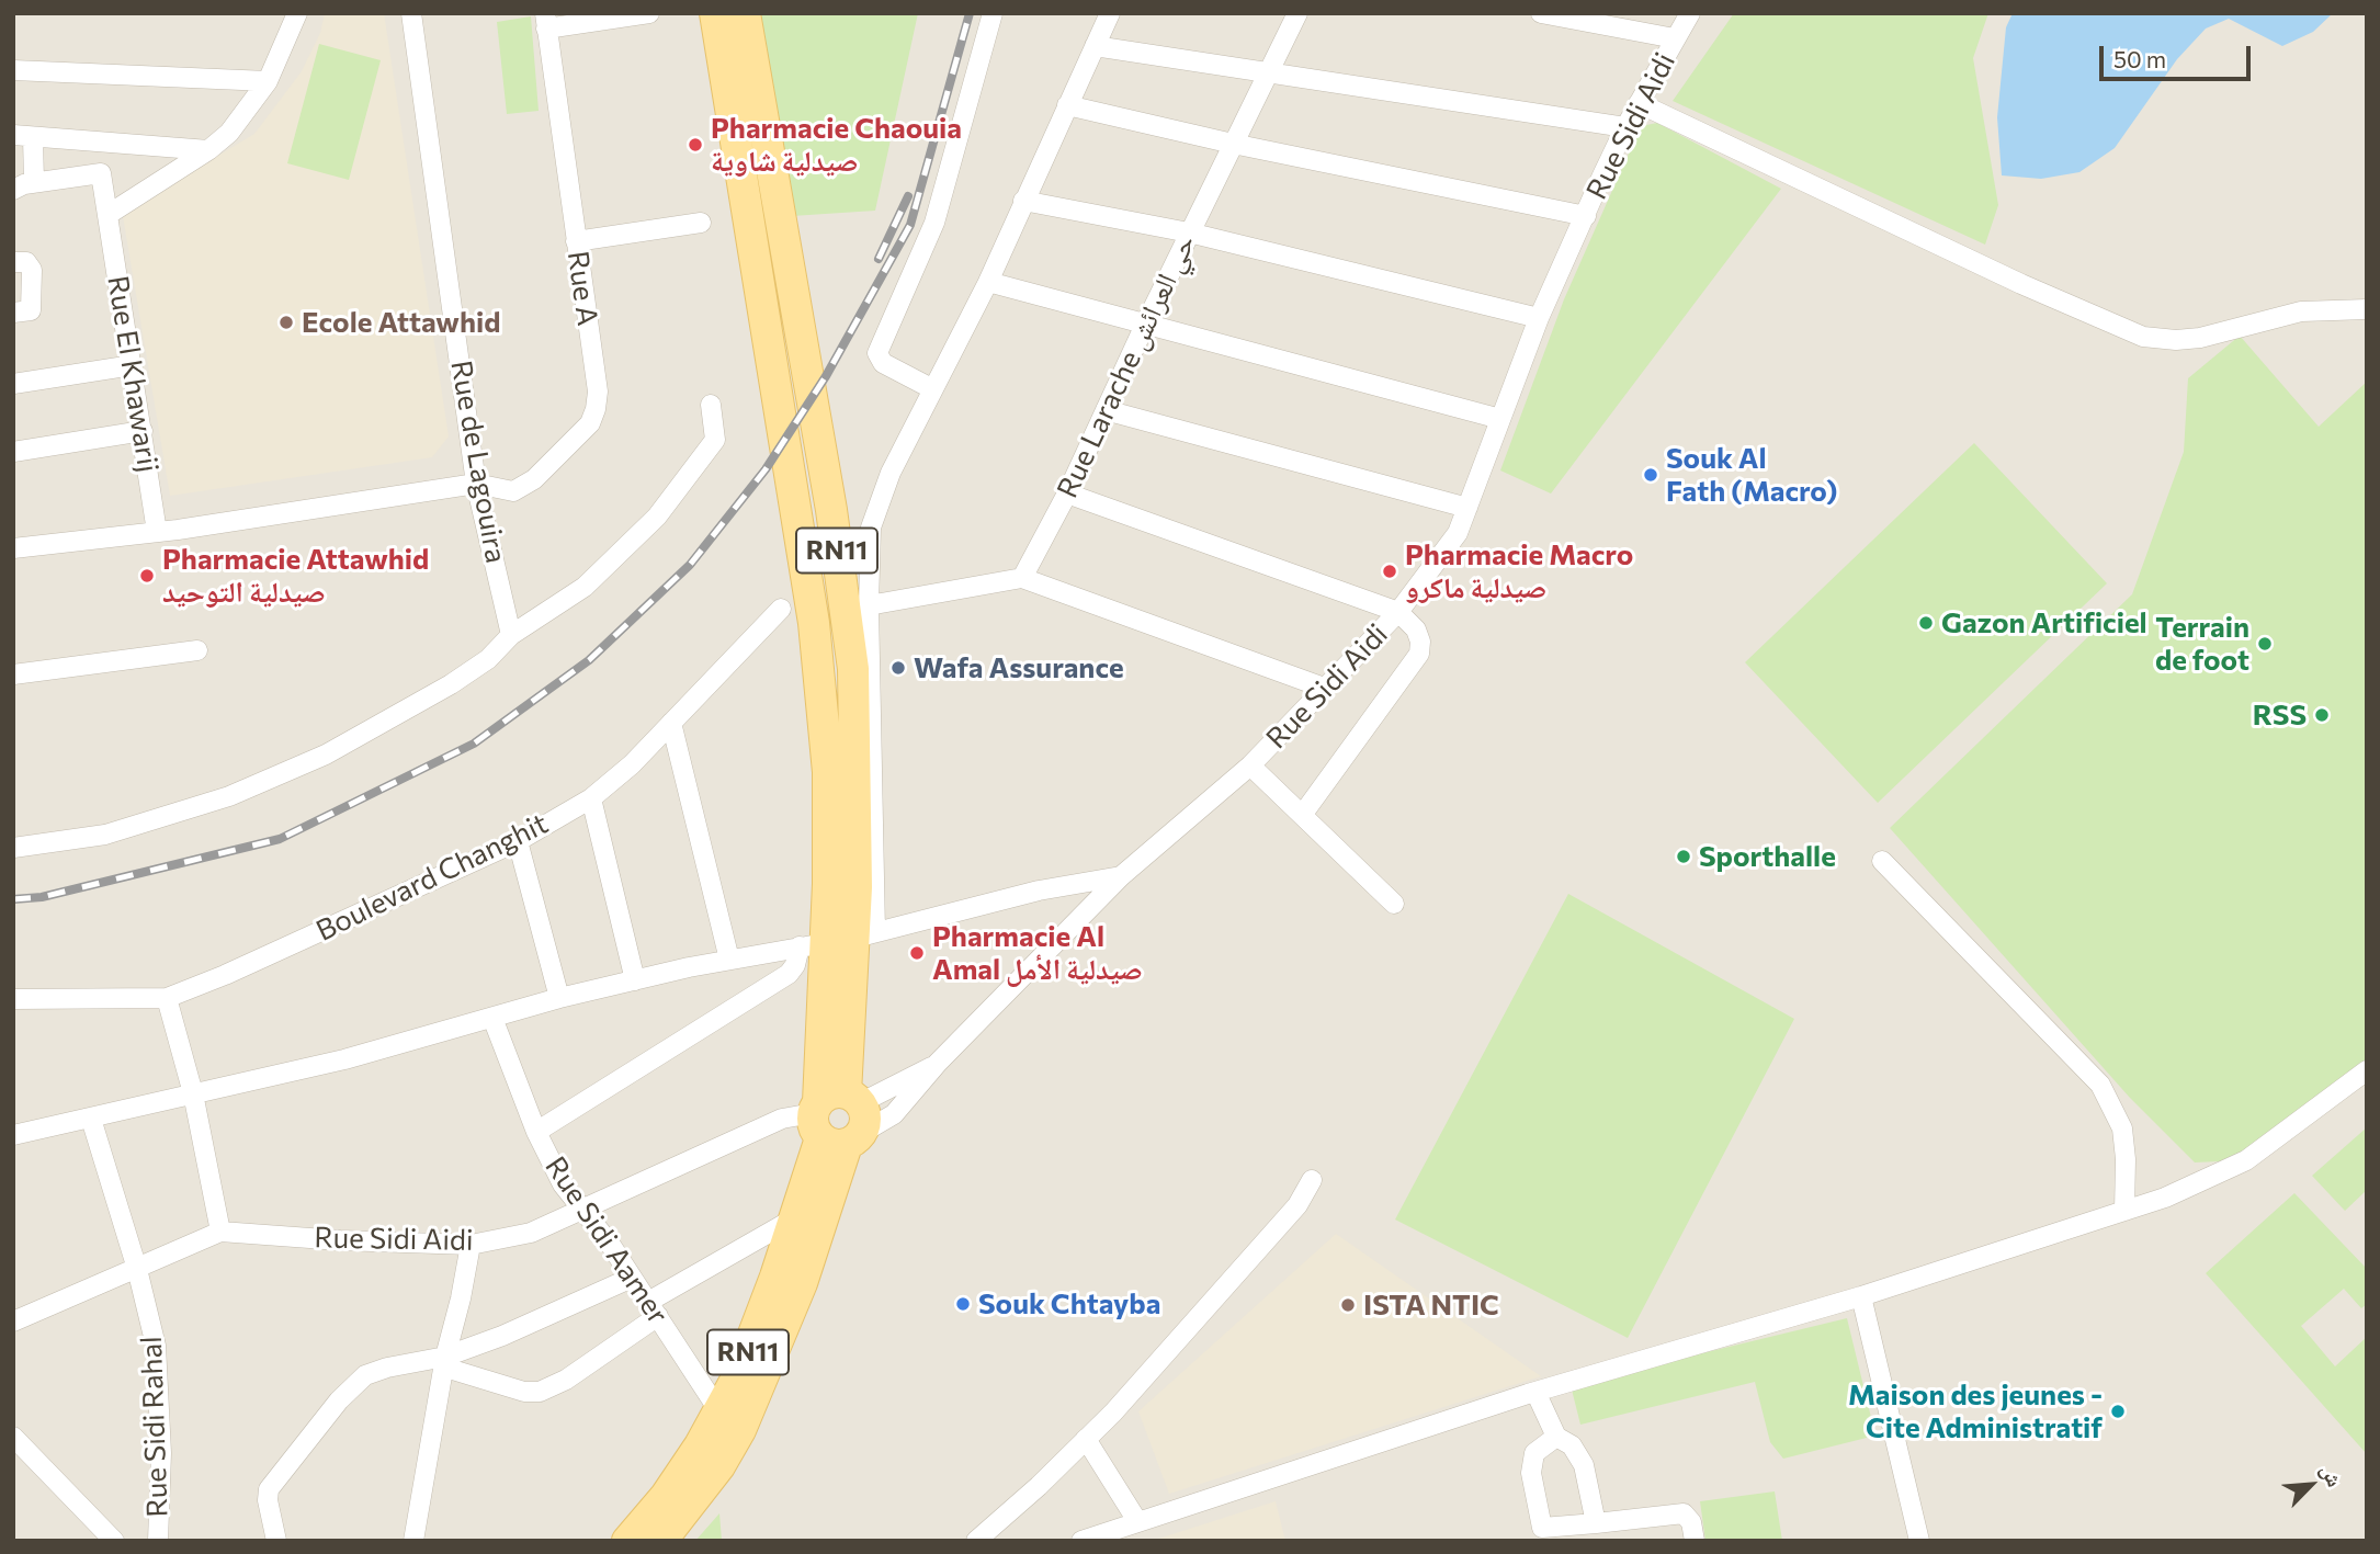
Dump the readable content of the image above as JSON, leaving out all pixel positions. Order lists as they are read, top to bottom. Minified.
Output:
{"streets":{"main road":["RN11"],"street":["Rue Sidi Aidi","Rue A","Rue Larache حي العرائش","Rue El Khawarij","Rue de Lagouira","Boulevard Changhit","Rue Sidi Aamer","Rue Sidi Rahal"]},"crossings":[["Rue Sidi Aidi","RN11"],["Rue Sidi Aidi","Rue Sidi Aamer"],["Rue Sidi Aidi","Rue Sidi Rahal"],["Rue A","Rue de Lagouira"],["RN11","Rue Sidi Aamer"]],"places":["Pharmacie Chaouia صيدلية شاوية","Ecole Attawhid","Souk Al Fath (Macro)","Pharmacie Macro صيدلية ماكرو","Pharmacie Attawhid صيدلية التوحيد","Gazon Artificiel","Terrain de foot","Wafa Assurance","RSS","Sporthalle","Pharmacie Al Amal صيدلية الأمل","Souk Chtayba","ISTA NTIC","Maison des jeunes - Cite Administratif"],"scale_bar":"50 m","north":"top right"}
